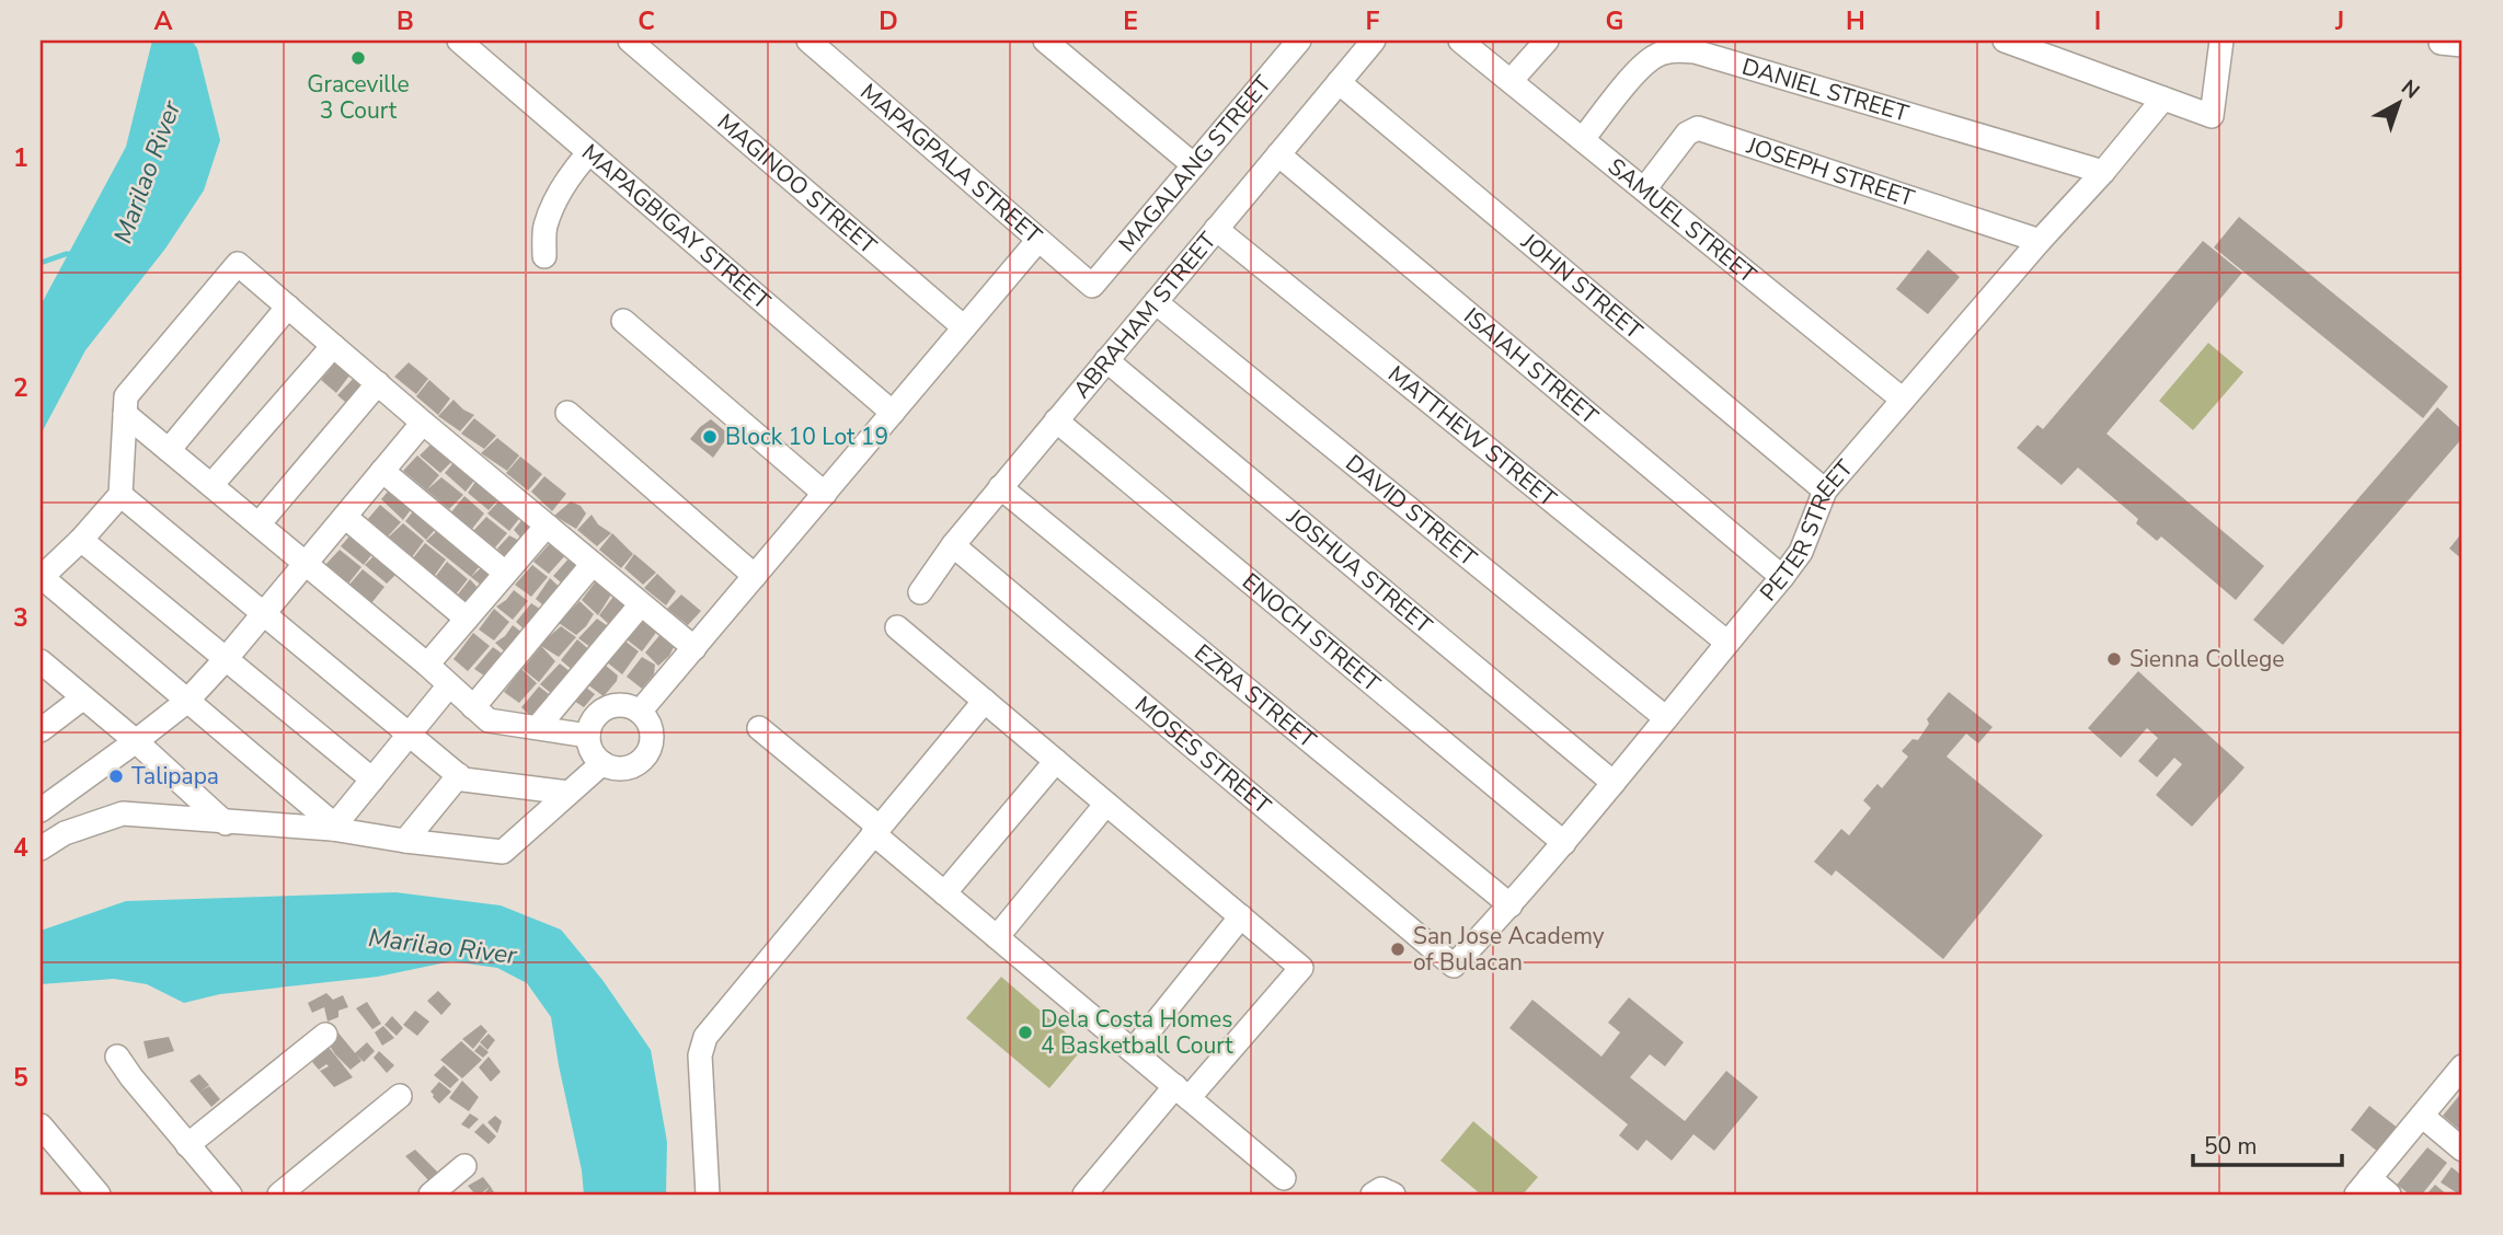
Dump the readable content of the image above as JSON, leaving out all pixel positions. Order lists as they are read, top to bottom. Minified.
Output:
{"streets":{"street":["DANIEL STREET","MAPAGPALA STREET","MAGALANG STREET","JOSEPH STREET","MAGINOO STREET","SAMUEL STREET","MAPAGBIGAY STREET","JOHN STREET","ABRAHAM STREET","ISAIAH STREET","MATTHEW STREET","DAVID STREET","PETER STREET","JOSHUA STREET","ENOCH STREET","EZRA STREET","MOSES STREET"]},"crossings":[["DANIEL STREET","SAMUEL STREET"],["DANIEL STREET","PETER STREET"],["MAPAGPALA STREET","MAGALANG STREET"],["JOSEPH STREET","SAMUEL STREET"],["JOSEPH STREET","PETER STREET"],["SAMUEL STREET","PETER STREET"],["JOHN STREET","ABRAHAM STREET"],["JOHN STREET","PETER STREET"],["ABRAHAM STREET","ISAIAH STREET"],["ABRAHAM STREET","MATTHEW STREET"],["ABRAHAM STREET","DAVID STREET"],["ABRAHAM STREET","JOSHUA STREET"],["ABRAHAM STREET","ENOCH STREET"],["ABRAHAM STREET","EZRA STREET"],["ABRAHAM STREET","MOSES STREET"],["ISAIAH STREET","PETER STREET"],["MATTHEW STREET","PETER STREET"],["DAVID STREET","PETER STREET"],["PETER STREET","JOSHUA STREET"],["PETER STREET","ENOCH STREET"],["PETER STREET","EZRA STREET"],["PETER STREET","MOSES STREET"]],"water":["Marilao River"],"places":["Graceville 3 Court","Block 10 Lot 19","Sienna College","Talipapa","San Jose Academy of Bulacan","Dela Costa Homes 4 Basketball Court"],"scale_bar":"50 m","north":"top right","grid":{"columns":["A","B","C","D","E","F","G","H","I","J"],"rows":["1","2","3","4","5"]}}
